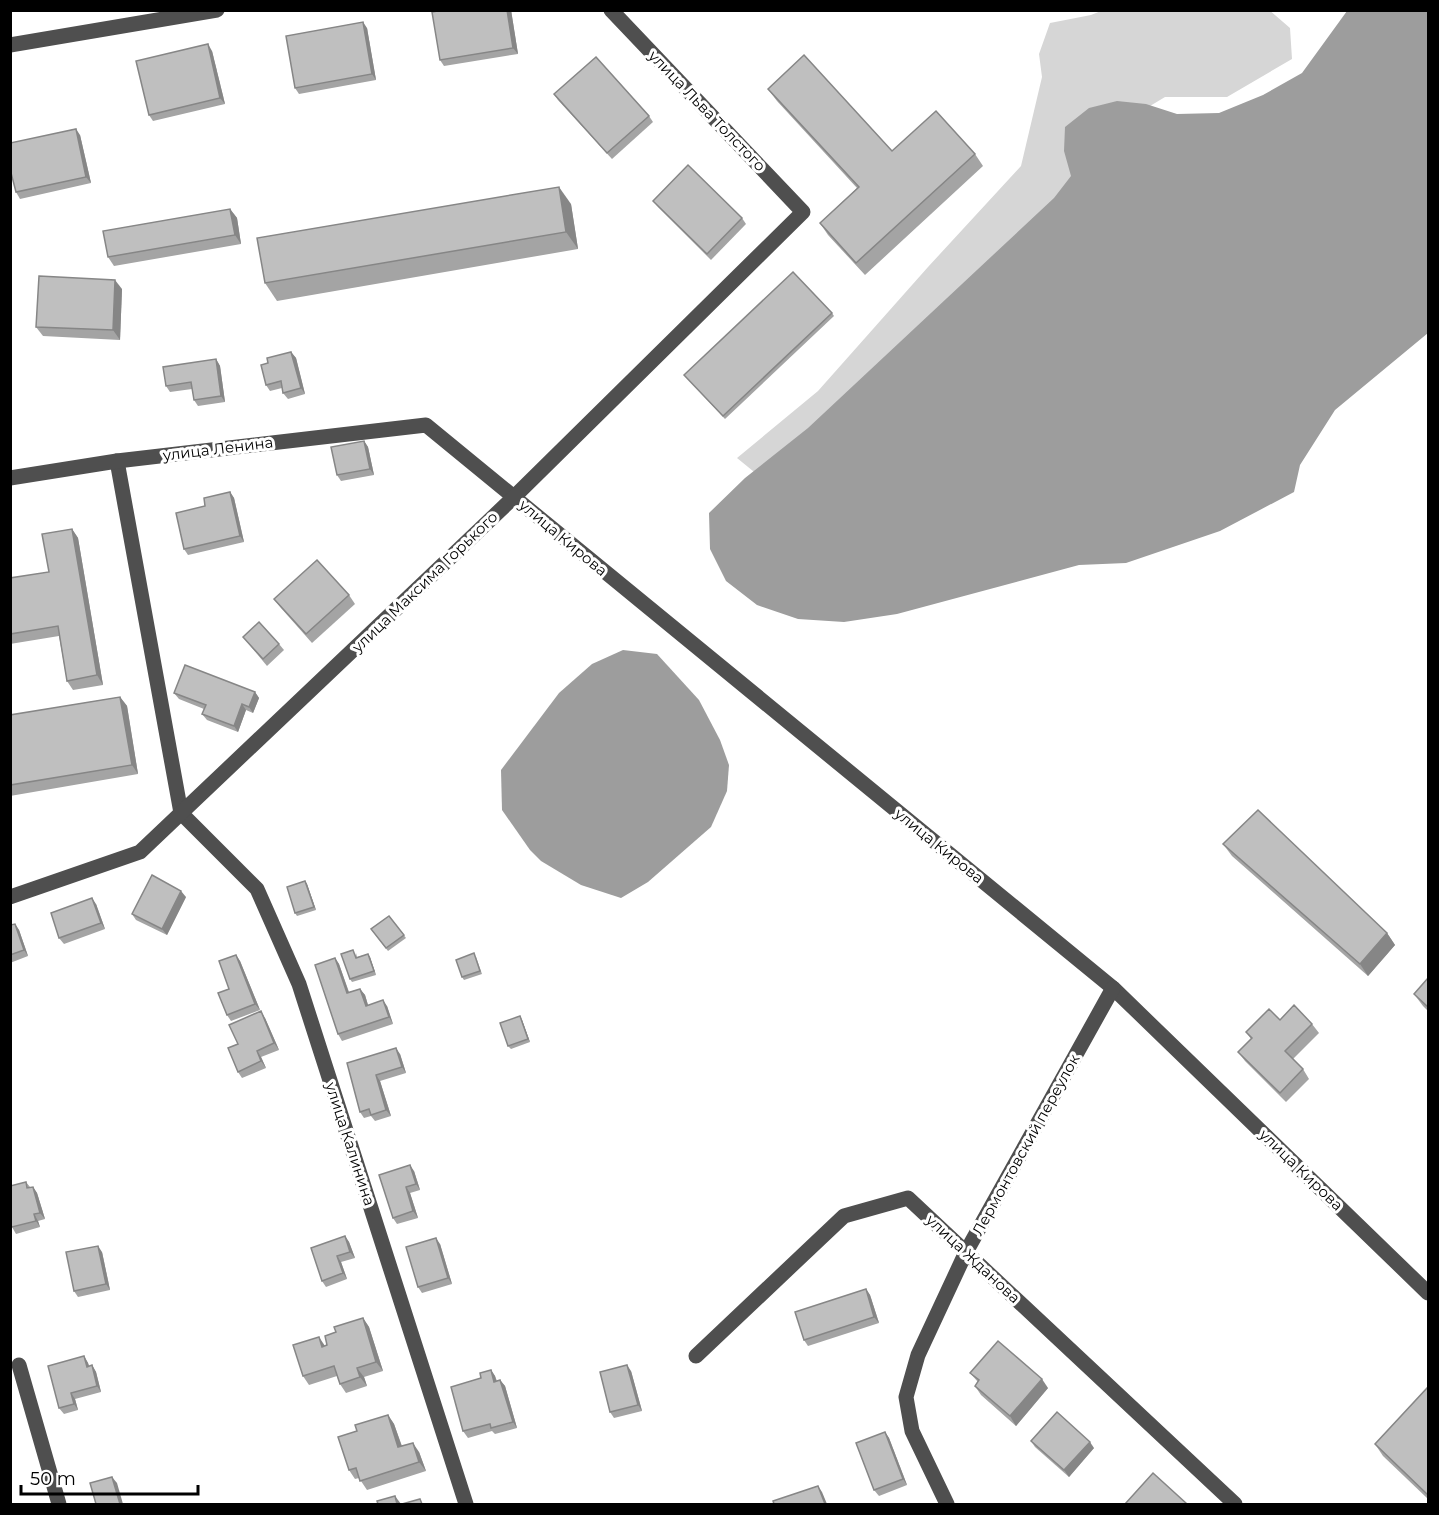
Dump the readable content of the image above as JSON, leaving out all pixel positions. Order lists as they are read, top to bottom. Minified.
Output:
{"streets":{"street":["улица Льва Толстого","улица Ленина","улица Кирова","улица Максима Горького","улица Калинина","Лермонтовский переулок","улица Жданова"]},"crossings":[["улица Льва Толстого","улица Максима Горького"],["улица Ленина","улица Кирова"],["улица Кирова","улица Максима Горького"],["улица Кирова","Лермонтовский переулок"],["улица Максима Горького","улица Калинина"],["Лермонтовский переулок","улица Жданова"]],"scale_bar":"50 m"}
